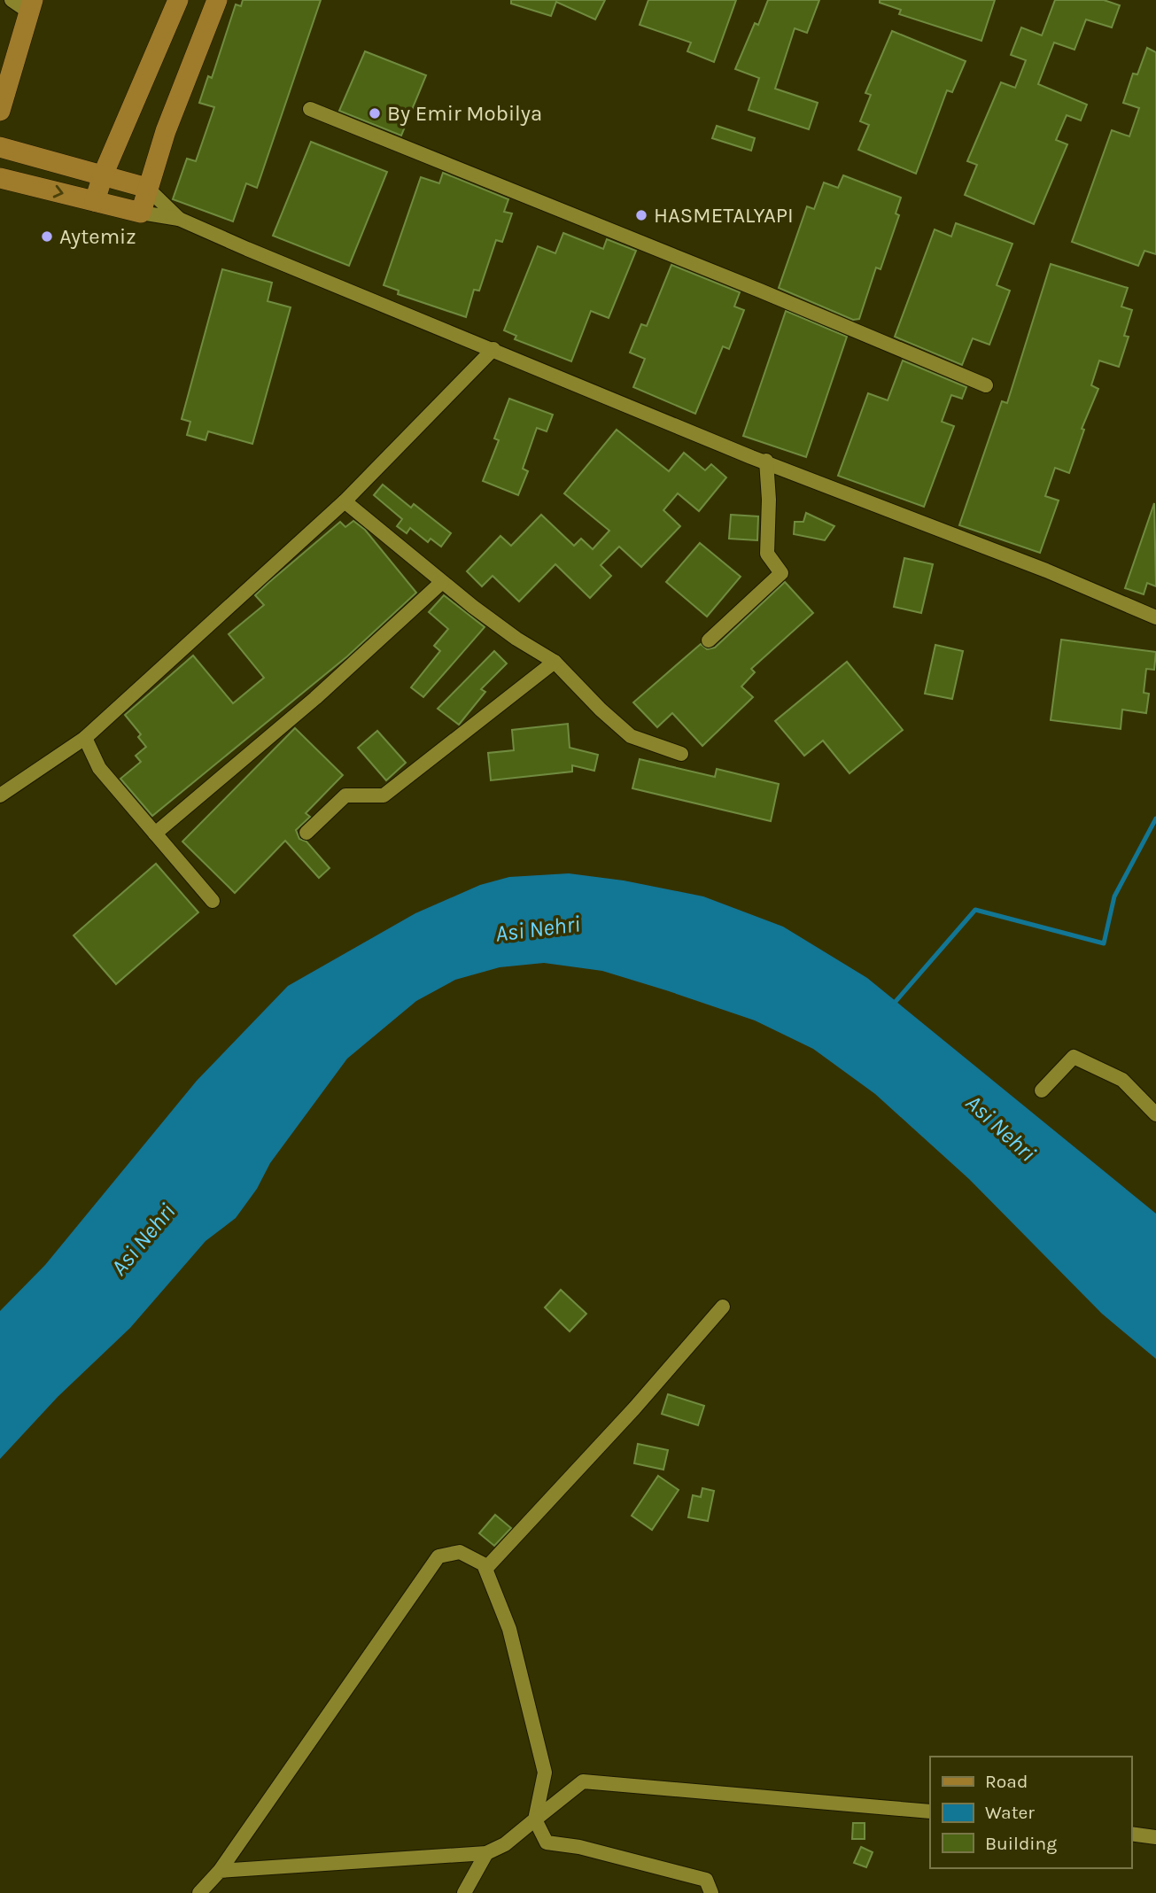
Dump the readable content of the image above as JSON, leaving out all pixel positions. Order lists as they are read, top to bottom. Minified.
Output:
{"water":["Asi Nehri"],"places":["By Emir Mobilya","HASMETALYAPI","Aytemiz"],"legend":["Road","Water","Building"]}
